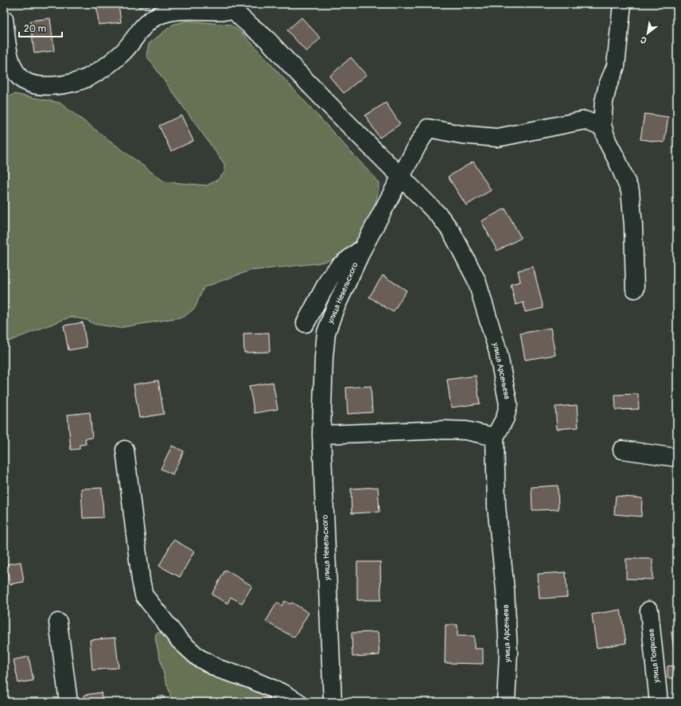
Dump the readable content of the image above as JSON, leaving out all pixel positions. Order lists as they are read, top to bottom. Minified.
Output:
{"streets":{"street":["улица Невельского","улица Арсеньева","улица Пояркова"]},"crossings":[["улица Невельского","улица Арсеньева"]],"scale_bar":"20 m","north":"bottom left"}
